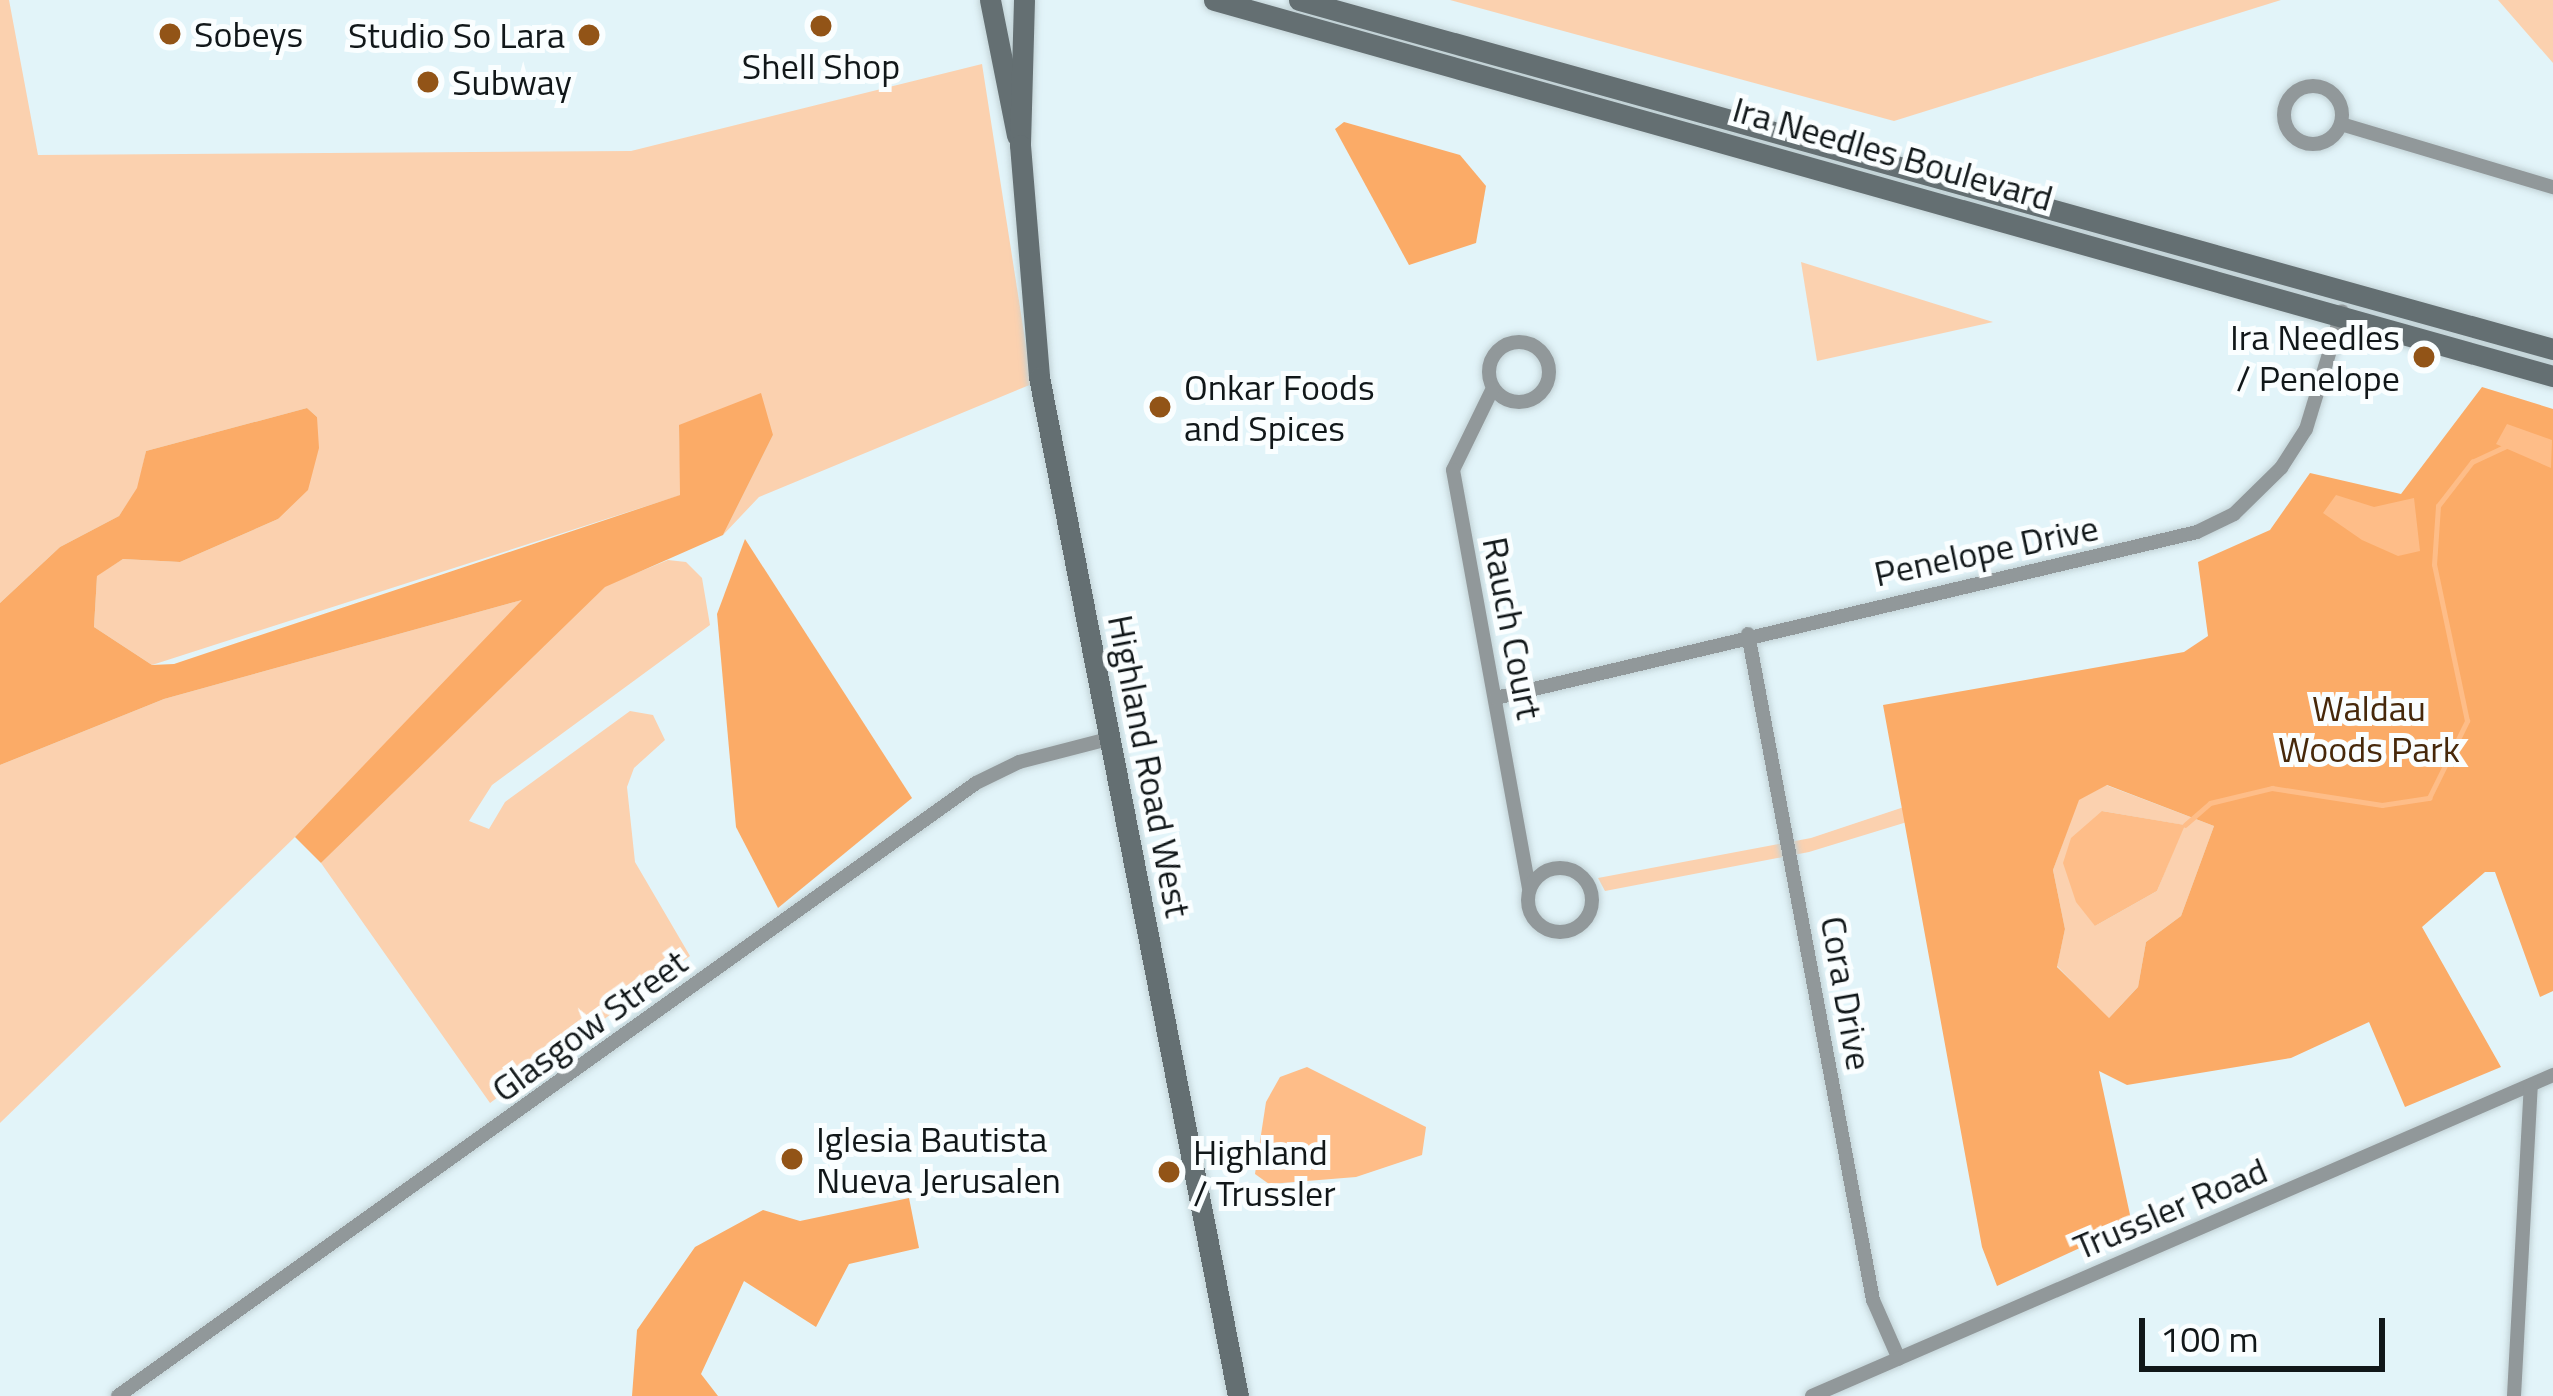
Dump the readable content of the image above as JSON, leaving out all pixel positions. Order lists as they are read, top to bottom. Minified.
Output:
{"streets":{"main road":["Ira Needles Boulevard","Highland Road West"],"street":["Penelope Drive","Rauch Court","Cora Drive","Glasgow Street","Trussler Road"]},"crossings":[["Ira Needles Boulevard","Penelope Drive"],["Penelope Drive","Rauch Court"],["Penelope Drive","Cora Drive"],["Highland Road West","Glasgow Street"],["Cora Drive","Trussler Road"]],"parks":["Waldau Woods Park"],"places":["Shell Shop","Sobeys","Studio So Lara","Subway","Ira Needles / Penelope","Onkar Foods and Spices","Iglesia Bautista Nueva Jerusalen","Highland / Trussler"],"scale_bar":"100 m"}
